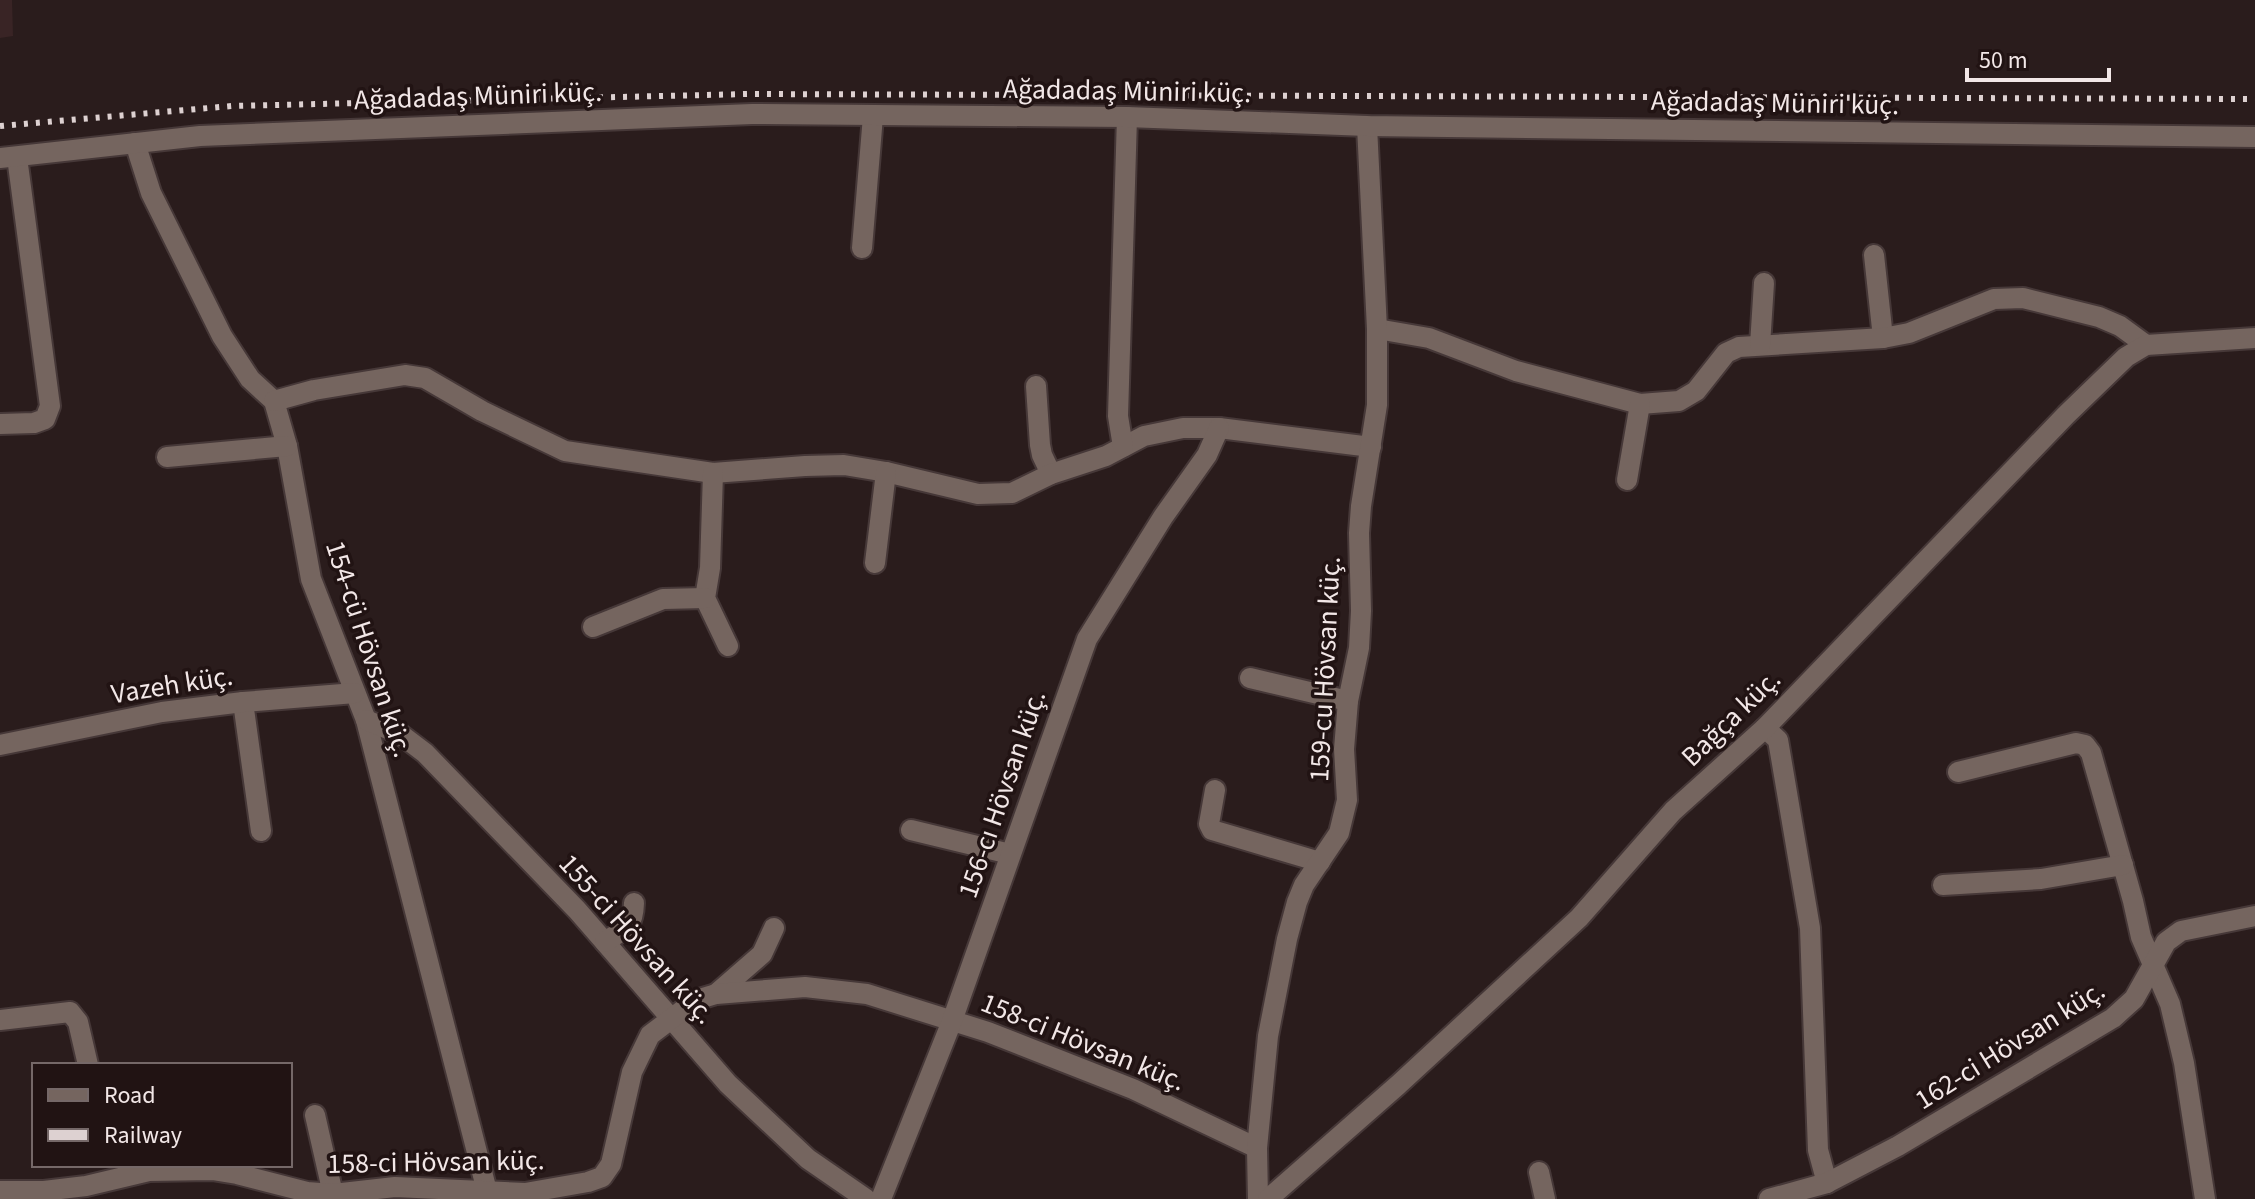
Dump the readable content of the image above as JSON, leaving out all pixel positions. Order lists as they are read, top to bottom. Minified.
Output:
{"streets":{"street":["Ağadadaş Müniri küç.","154-cü Hövsan küç.","159-cu Hövsan küç.","Vazeh küç.","Bağça küç.","156-cı Hövsan küç.","155-ci Hövsan küç.","158-ci Hövsan küç.","162-ci Hövsan küç."]},"crossings":[["Ağadadaş Müniri küç.","154-cü Hövsan küç."],["Ağadadaş Müniri küç.","159-cu Hövsan küç."],["154-cü Hövsan küç.","Vazeh küç."],["154-cü Hövsan küç.","155-ci Hövsan küç."],["154-cü Hövsan küç.","158-ci Hövsan küç."],["159-cu Hövsan küç.","158-ci Hövsan küç."],["156-cı Hövsan küç.","158-ci Hövsan küç."],["155-ci Hövsan küç.","158-ci Hövsan küç."]],"legend":["Road","Railway"],"scale_bar":"50 m"}
